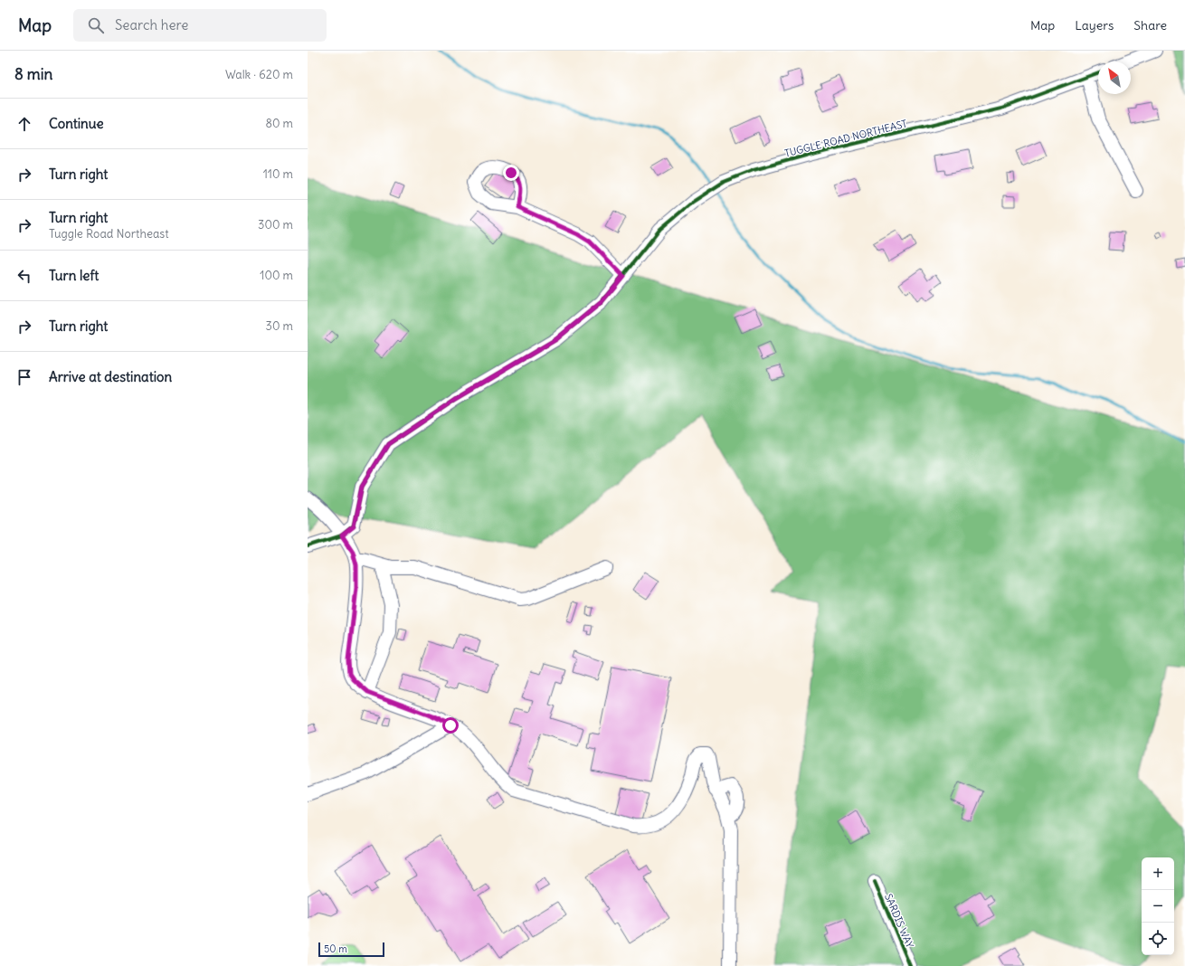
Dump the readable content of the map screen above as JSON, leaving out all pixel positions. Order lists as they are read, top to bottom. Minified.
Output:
{"streets":{"street":["TUGGLE ROAD NORTHEAST","SARDIS WAY"]},"scale_bar":"50 m","north":"top left","page":{"header":"Map","search":"Search here","nav":["Map","Layers","Share"],"heading":["8 min","Walk · 620 m"],"list":[["Continue","80 m"],["Turn right","110 m"],["Turn right","Tuggle Road Northeast","300 m"],["Turn left","100 m"],["Turn right","30 m"],"Arrive at destination"],"map_buttons":["+","−"],"scale":"50 m"}}
